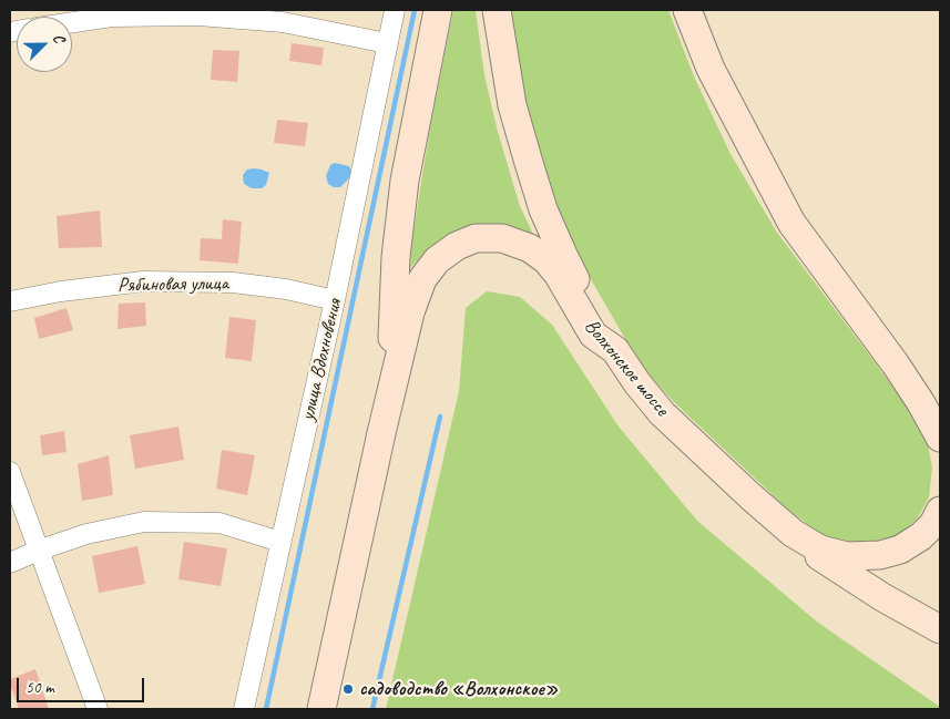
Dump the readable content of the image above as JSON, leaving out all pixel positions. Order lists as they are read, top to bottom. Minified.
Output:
{"streets":{"main road":["Волхонское шоссе"],"street":["Рябиновая улица","улица Вдохновения"]},"crossings":[["Рябиновая улица","улица Вдохновения"]],"places":["садоводство «Волхонское»"],"scale_bar":"50 m","north":"top right"}
